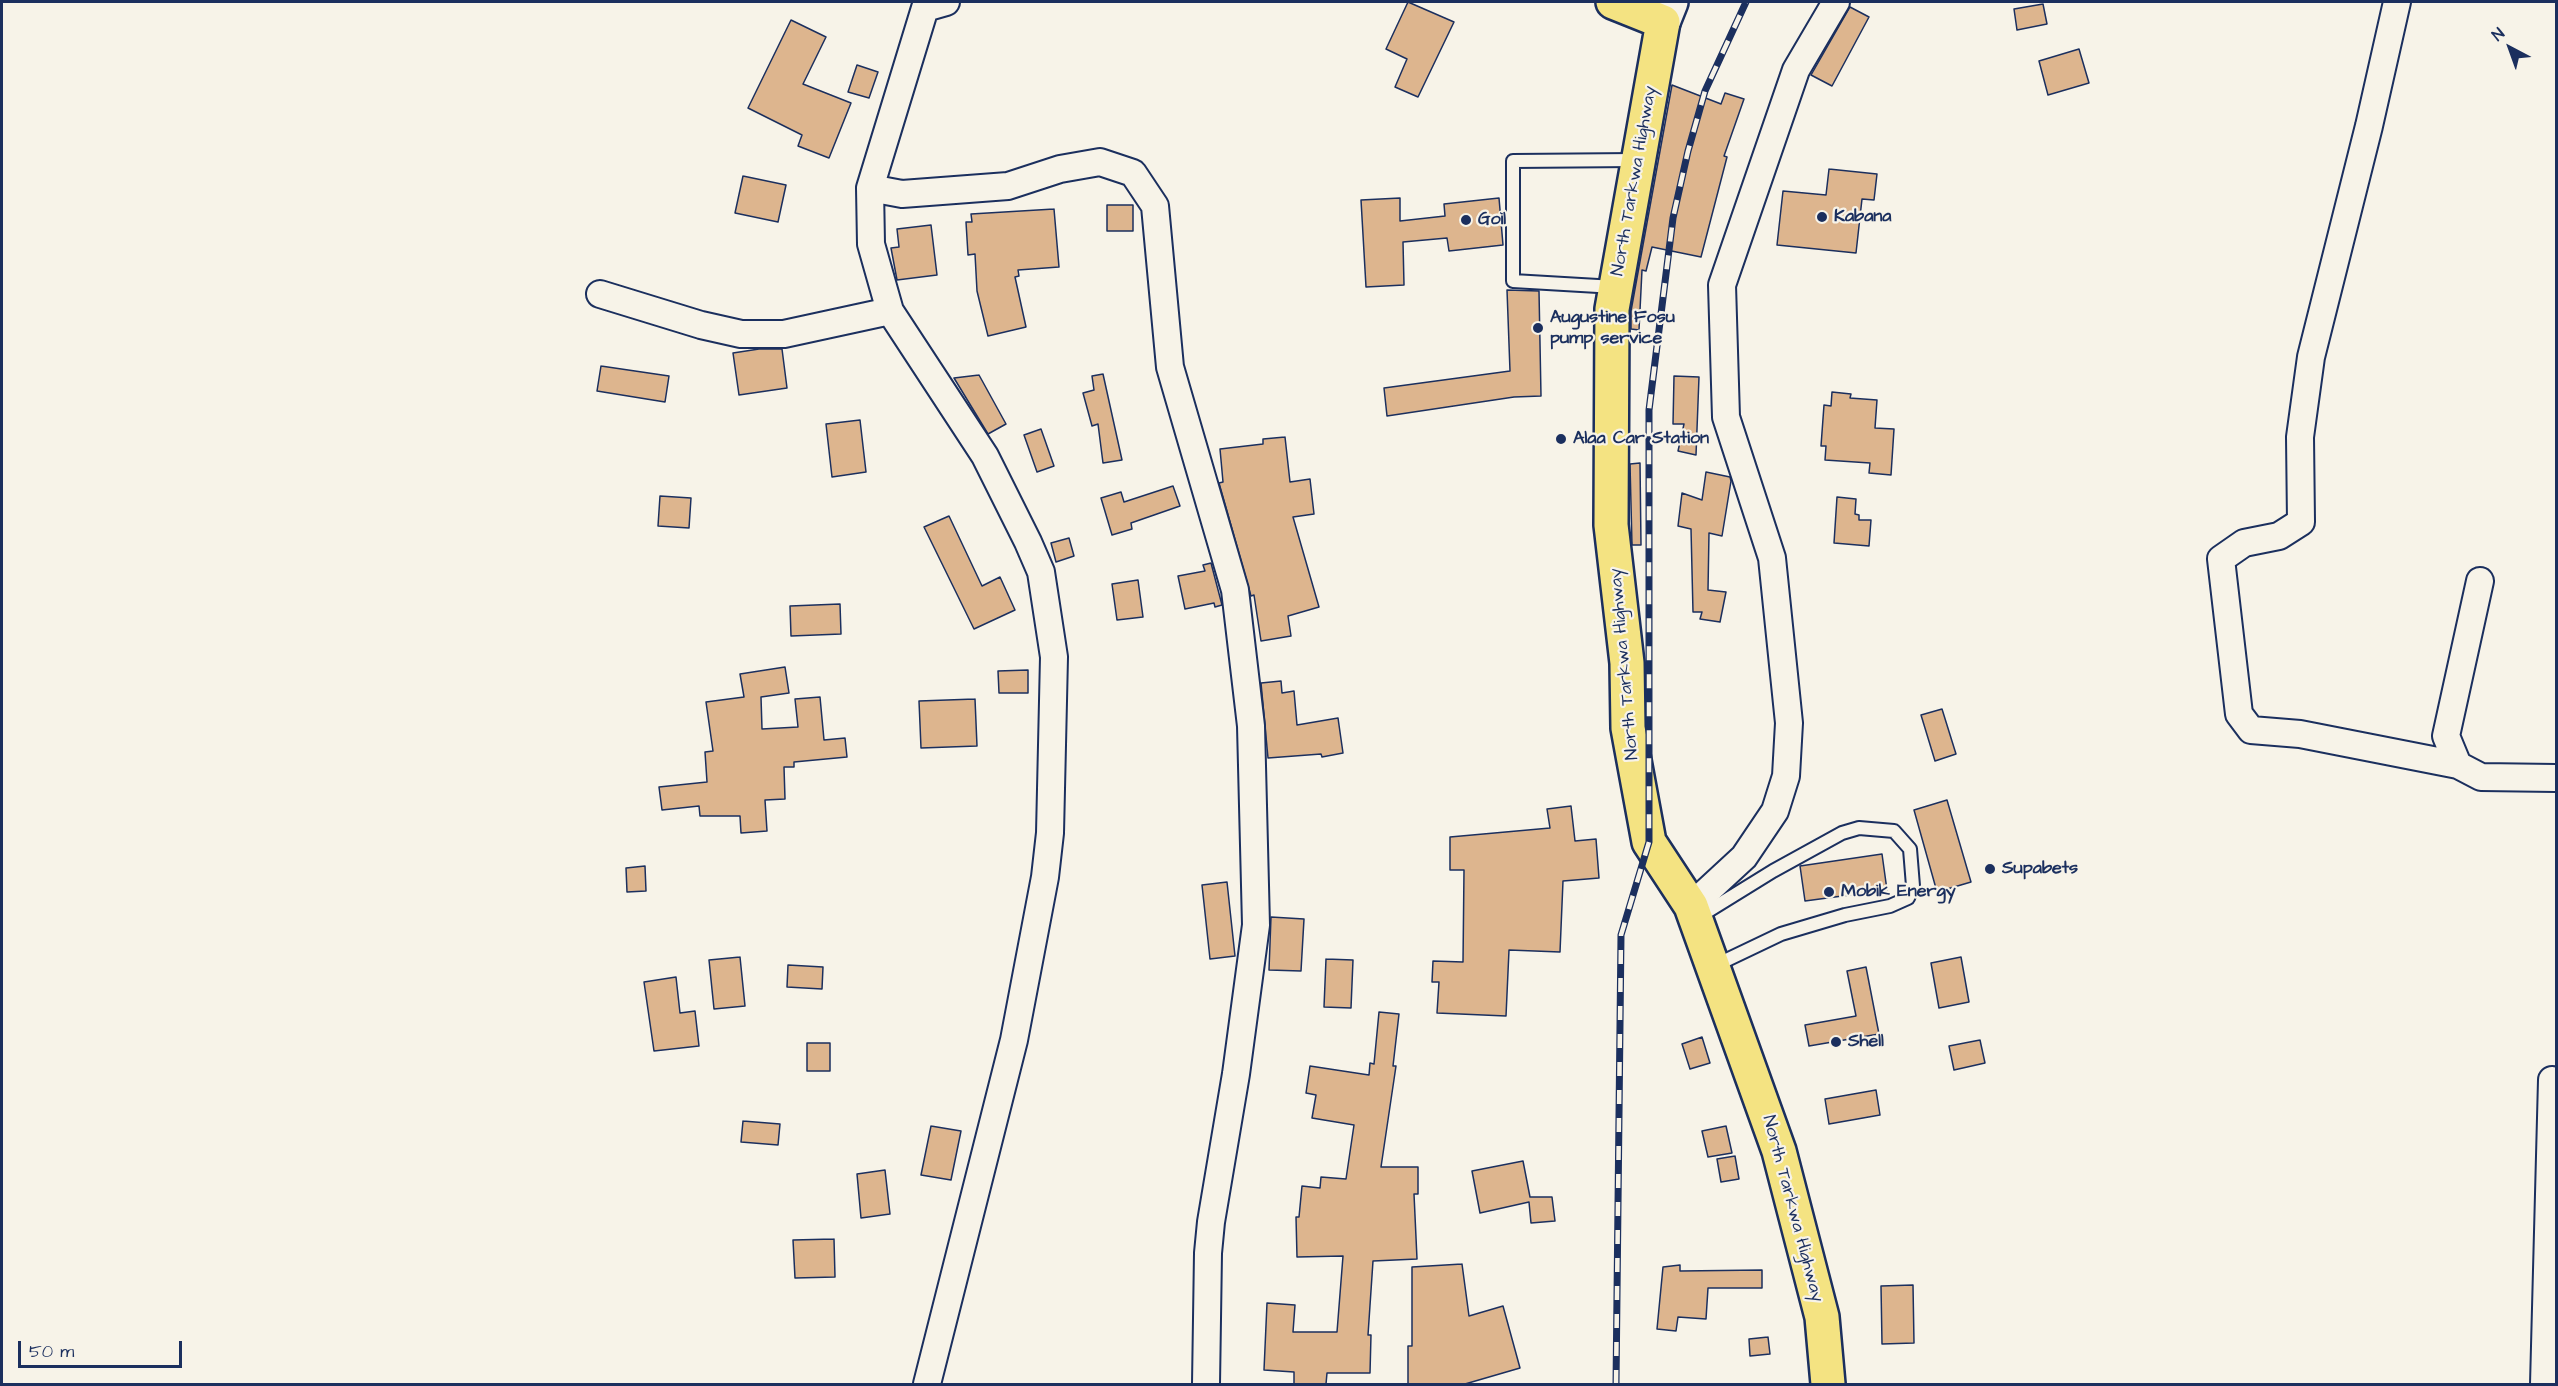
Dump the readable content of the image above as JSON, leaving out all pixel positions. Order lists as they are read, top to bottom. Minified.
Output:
{"streets":{"main road":["North Tarkwa Highway"]},"places":["Kabana","Goil","Augustine Fosu pump service","Alaa Car Station","Supabets","Mobik Energy","Shell"],"scale_bar":"50 m","north":"top left"}
